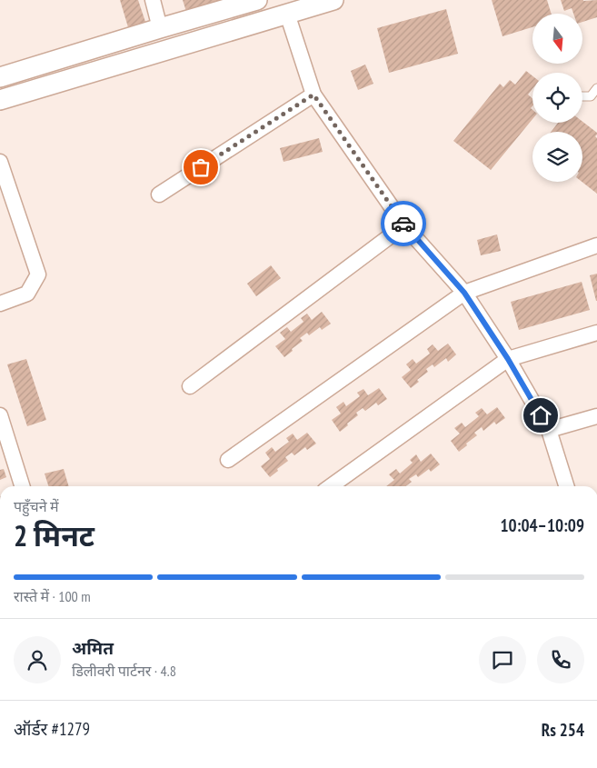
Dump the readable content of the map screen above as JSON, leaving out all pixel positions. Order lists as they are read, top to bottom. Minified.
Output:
{"north":"bottom","page":{"heading":["2 मिनट","पहुँचने में","10:04–10:09"],"panel":["अमित","डिलीवरी पार्टनर · 4.8","ऑर्डर #1279","Rs 254"],"bar":"रास्ते में · 100 m"}}
